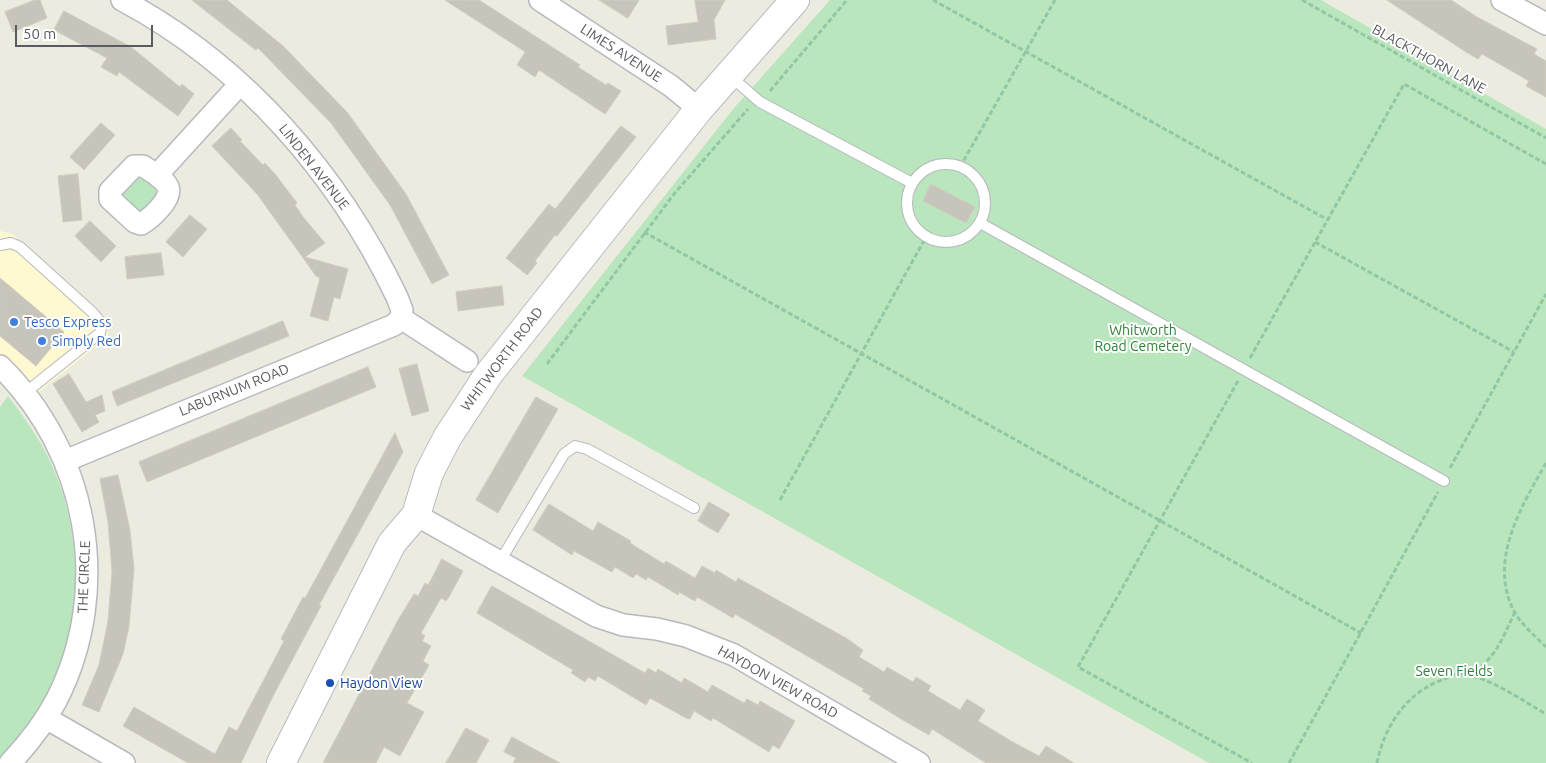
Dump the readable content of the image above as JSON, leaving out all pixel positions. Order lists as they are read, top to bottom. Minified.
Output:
{"streets":{"main road":["WHITWORTH ROAD"],"street":["LIMES AVENUE","LINDEN AVENUE","LABURNUM ROAD","THE CIRCLE","HAYDON VIEW ROAD"],"path":["BLACKTHORN LANE"]},"crossings":[["LIMES AVENUE","WHITWORTH ROAD"],["LINDEN AVENUE","LABURNUM ROAD"],["WHITWORTH ROAD","HAYDON VIEW ROAD"],["LABURNUM ROAD","THE CIRCLE"]],"parks":["Whitworth Road Cemetery","Seven Fields"],"places":["Tesco Express","Simply Red","Haydon View"],"scale_bar":"50 m"}
